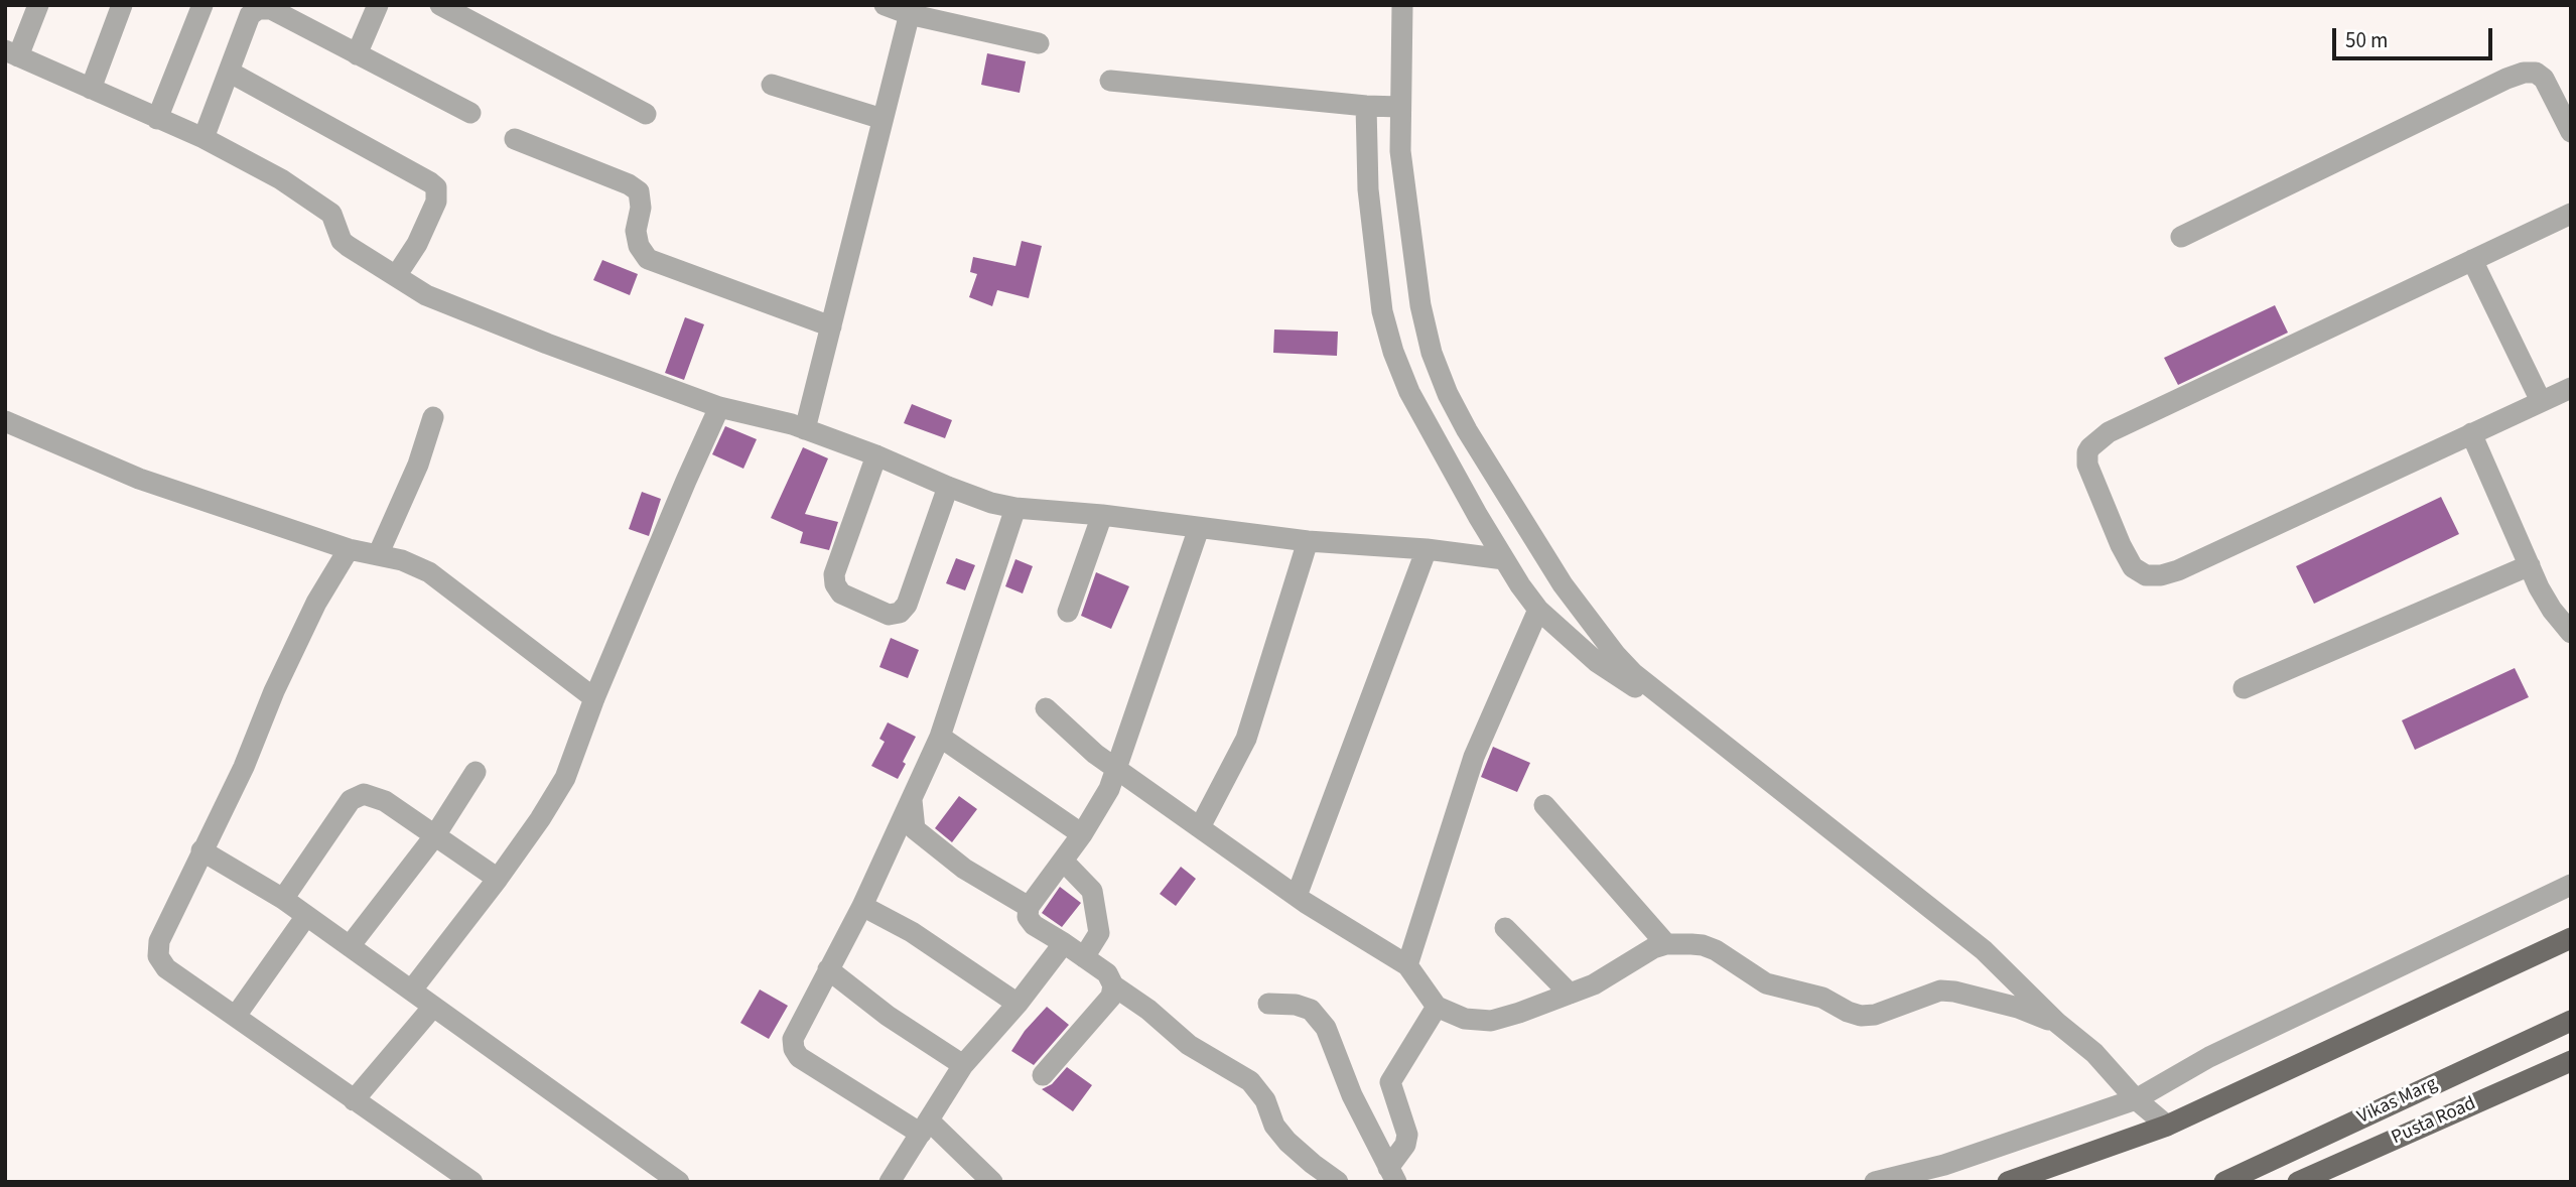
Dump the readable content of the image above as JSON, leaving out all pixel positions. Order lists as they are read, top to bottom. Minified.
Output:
{"streets":{"main road":["Vikas Marg","Pusta Road"]},"scale_bar":"50 m"}
